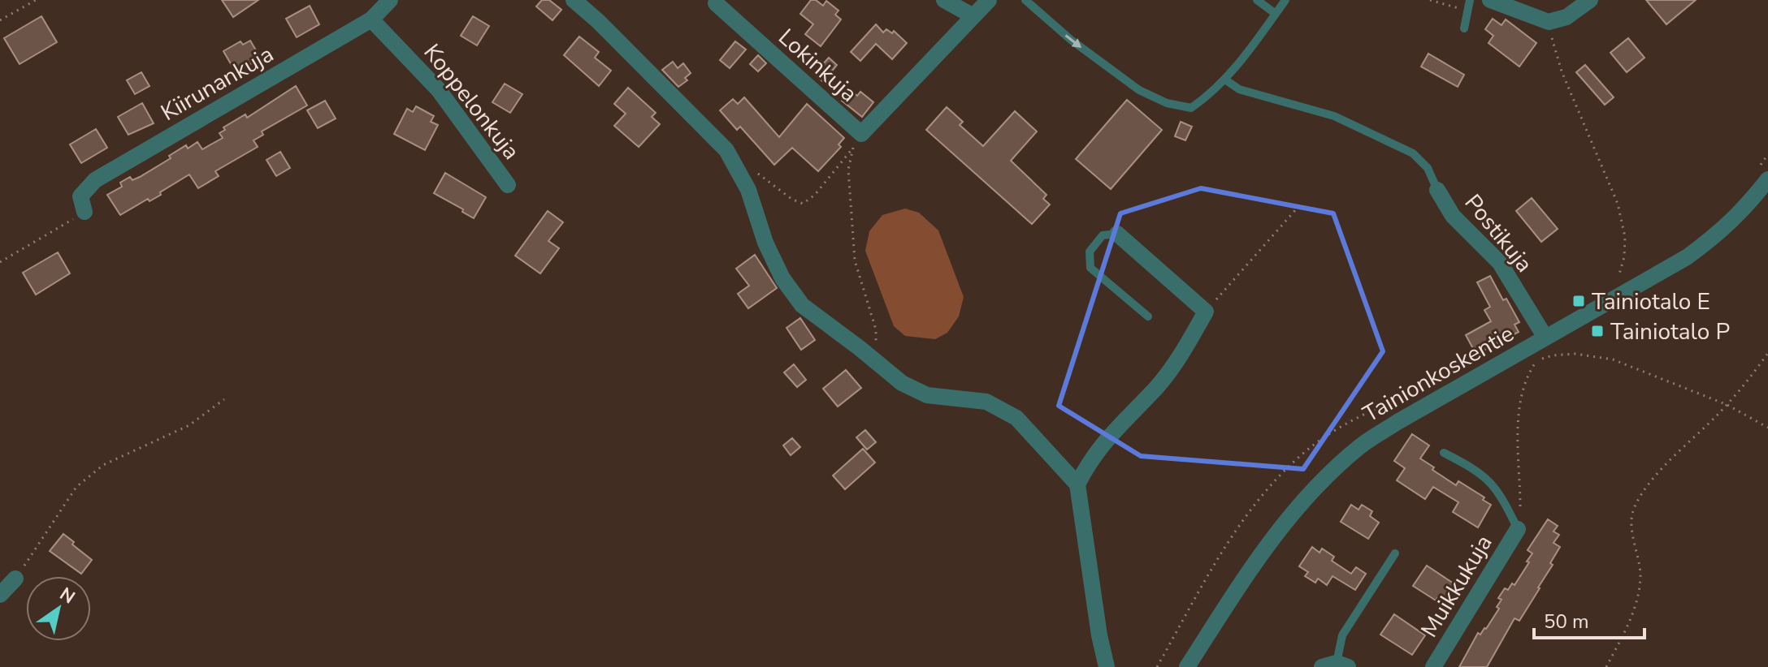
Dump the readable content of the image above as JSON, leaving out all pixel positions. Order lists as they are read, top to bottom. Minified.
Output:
{"streets":{"street":["Lokinkuja","Kiirunankuja","Koppelonkuja","Postikuja","Tainionkoskentie","Muikkukuja"]},"crossings":[["Kiirunankuja","Koppelonkuja"],["Postikuja","Tainionkoskentie"]],"places":{"transit":["Tainiotalo E","Tainiotalo P"]},"scale_bar":"50 m","north":"top right"}
